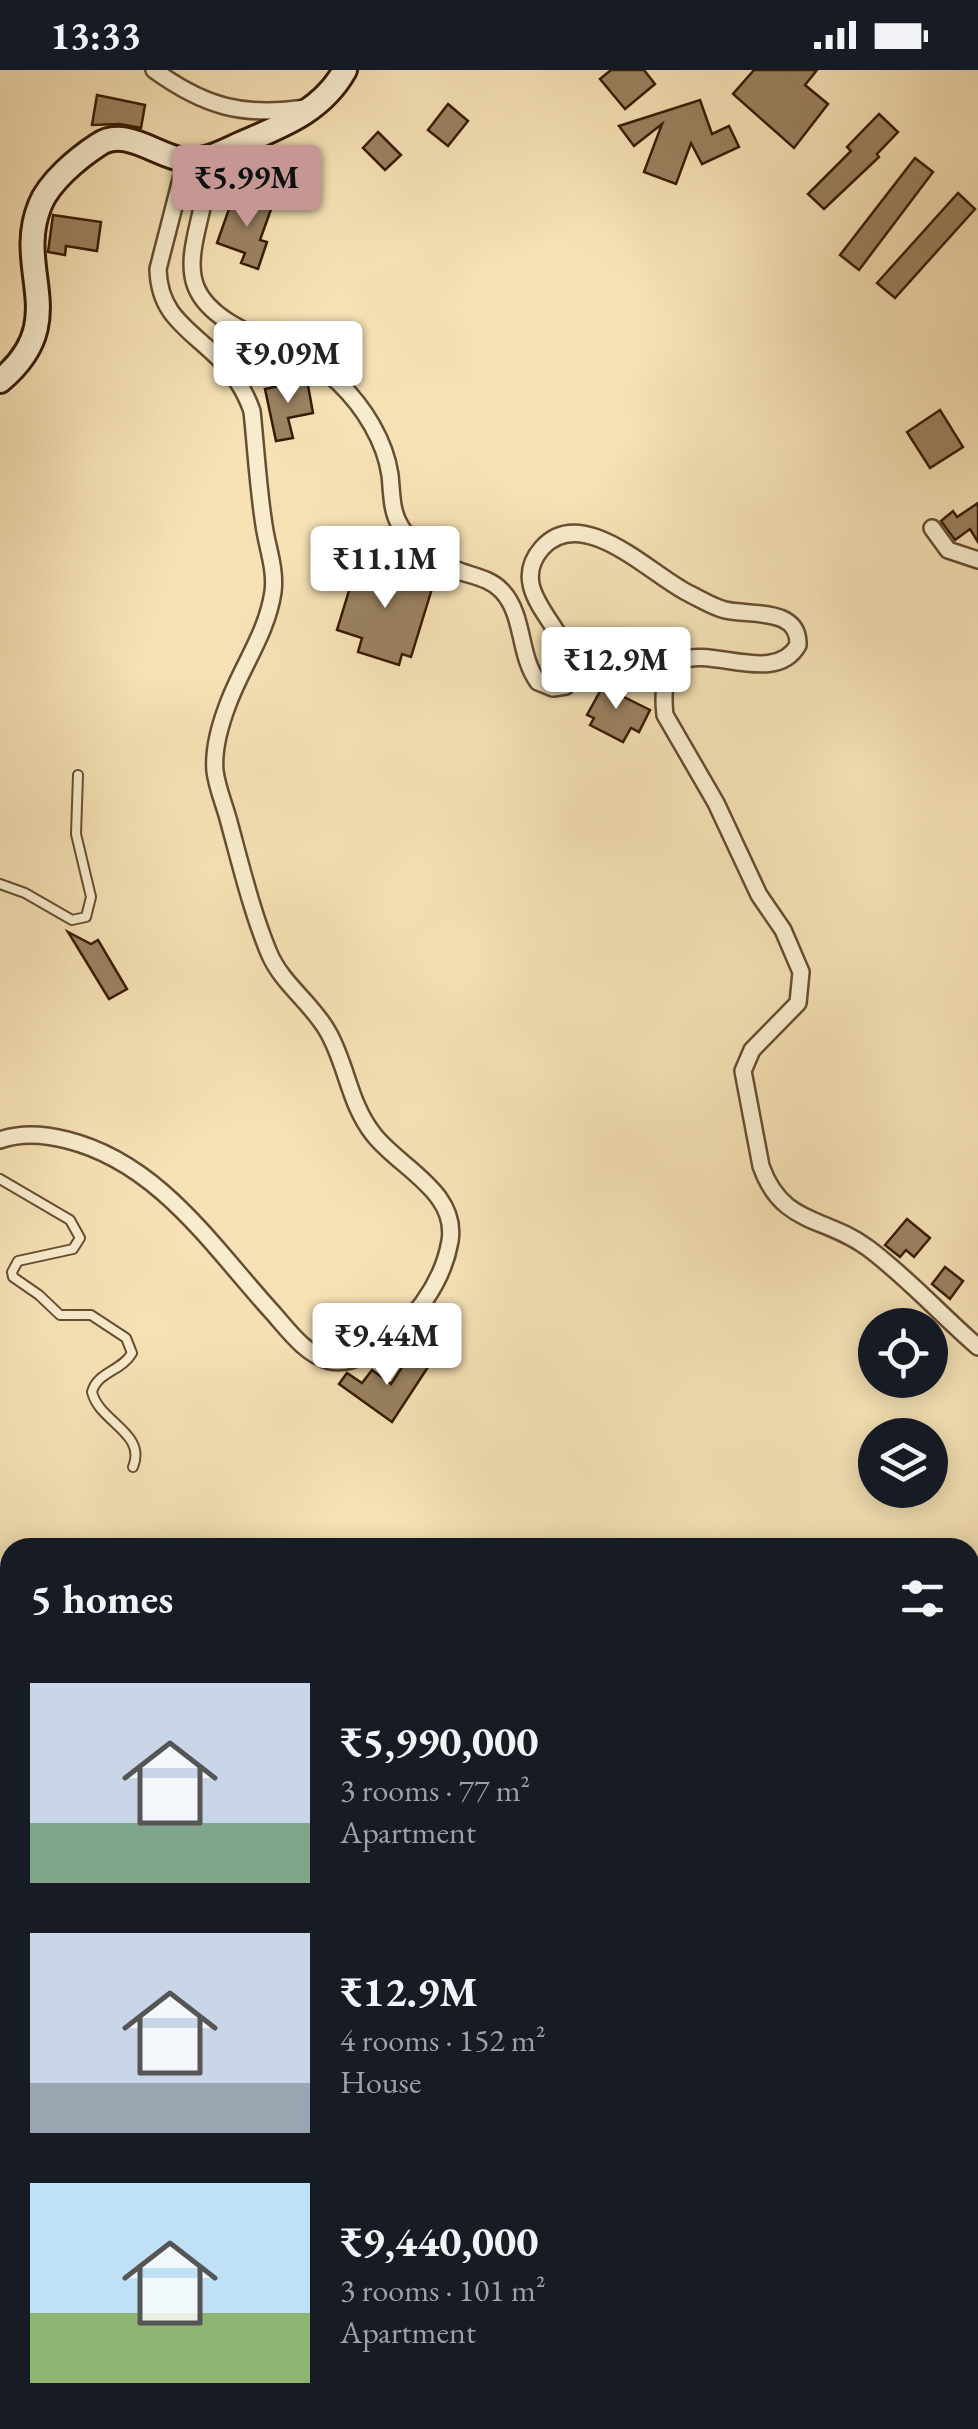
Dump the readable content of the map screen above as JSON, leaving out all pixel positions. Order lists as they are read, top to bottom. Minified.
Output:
{"page":{"status":"13:33","price":["₹5.99M","₹9.09M","₹11.1M","₹12.9M","₹9.44M"],"heading":"5 homes","list":[{"name":"₹5,990,000","note":"3 rooms · 77 m² · Apartment"},{"name":"₹12.9M","note":"4 rooms · 152 m² · House"},{"name":"₹9,440,000","note":"3 rooms · 101 m² · Apartment"}]}}
